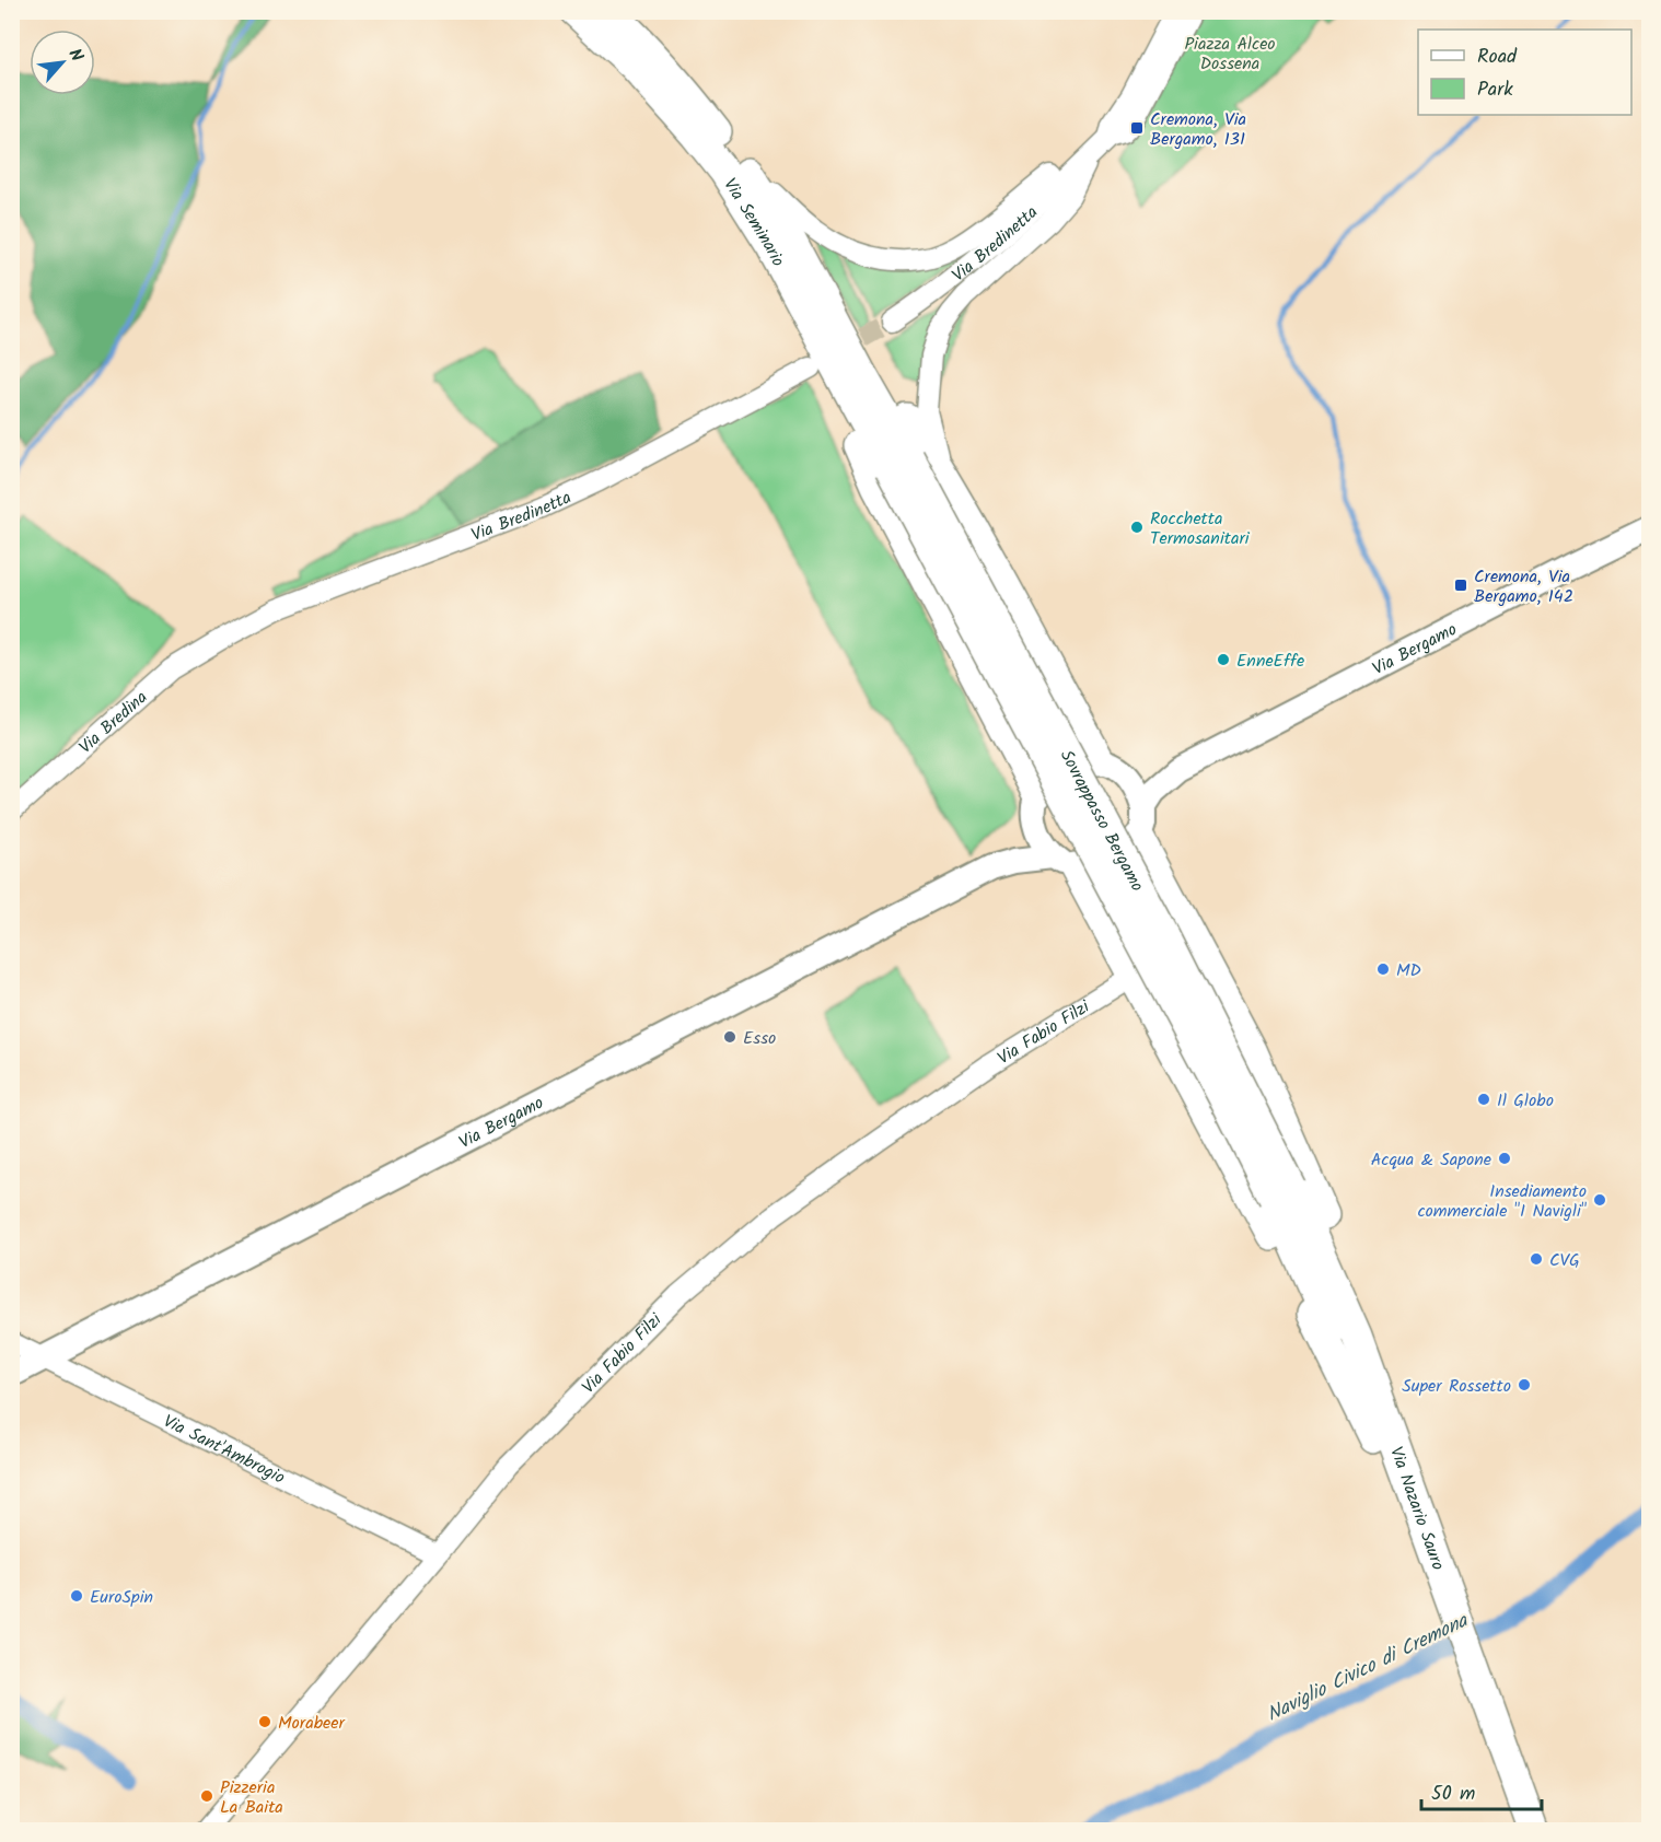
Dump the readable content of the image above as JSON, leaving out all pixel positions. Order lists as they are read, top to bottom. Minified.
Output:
{"streets":{"highway":["Via Seminario","Sovrappasso Bergamo","Via Nazario Sauro"],"main road":["Via Bergamo"],"street":["Via Bredinetta","Via Bredina","Via Fabio Filzi","Via Sant'Ambrogio"]},"crossings":[["Via Seminario","Sovrappasso Bergamo"],["Via Bredinetta","Via Bredina"],["Via Bergamo","Via Sant'Ambrogio"],["Sovrappasso Bergamo","Via Nazario Sauro"],["Via Fabio Filzi","Via Sant'Ambrogio"]],"water":["Naviglio Civico di Cremona"],"parks":["Piazza Alceo Dossena"],"places":{"transit":["Cremona, Via Bergamo, 131","Cremona, Via Bergamo, 142"],"other":["Rocchetta Termosanitari","EnneEffe","MD","Esso","Il Globo","Acqua & Sapone","Insediamento commerciale \"I Navigli\"","CVG","Super Rossetto","EuroSpin","Morabeer","Pizzeria La Baita"]},"legend":["Road","Park"],"scale_bar":"50 m","north":"top right"}
